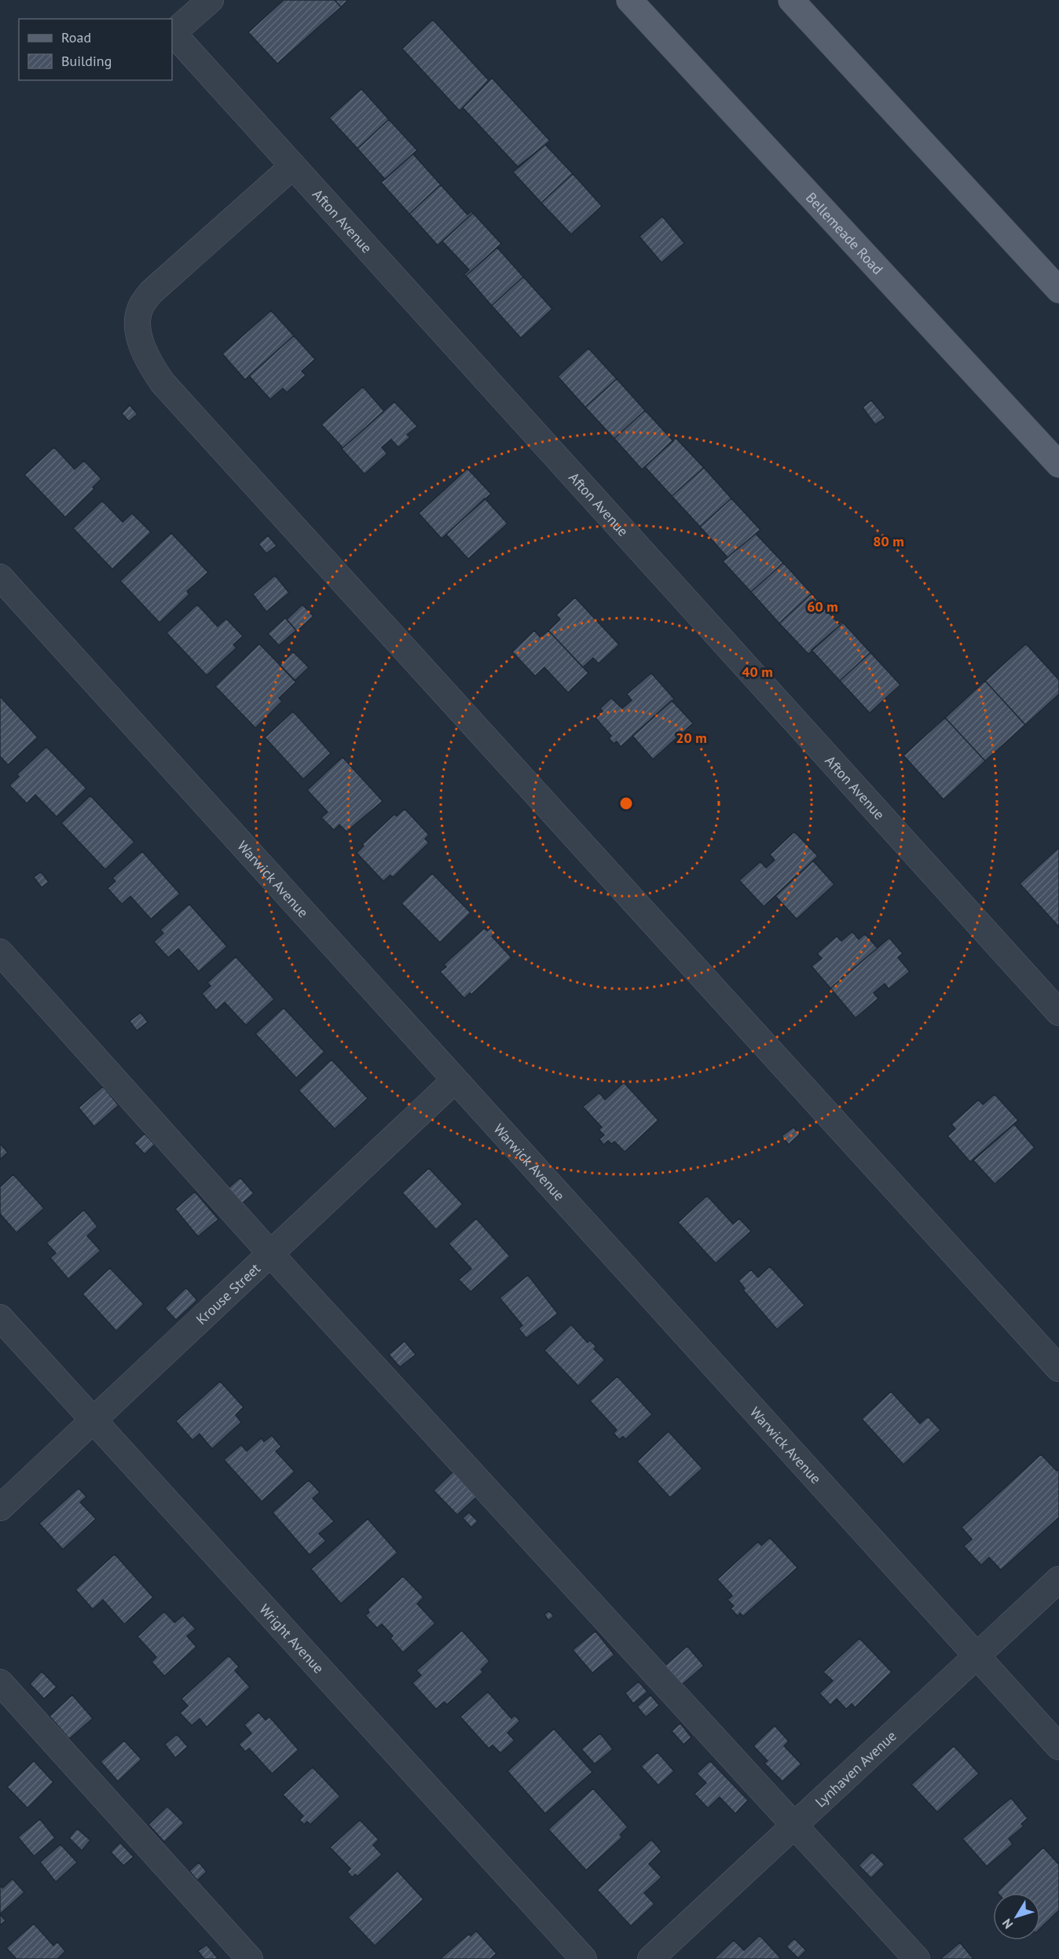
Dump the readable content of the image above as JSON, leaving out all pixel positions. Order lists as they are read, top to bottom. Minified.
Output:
{"streets":{"main road":["Bellemeade Road"],"street":["Afton Avenue","Warwick Avenue","Krouse Street","Wright Avenue","Lynhaven Avenue"]},"crossings":[["Warwick Avenue","Krouse Street"],["Warwick Avenue","Lynhaven Avenue"],["Krouse Street","Wright Avenue"]],"legend":["Road","Building"],"north":"bottom left","rings":["80 m","60 m","40 m","20 m"]}
